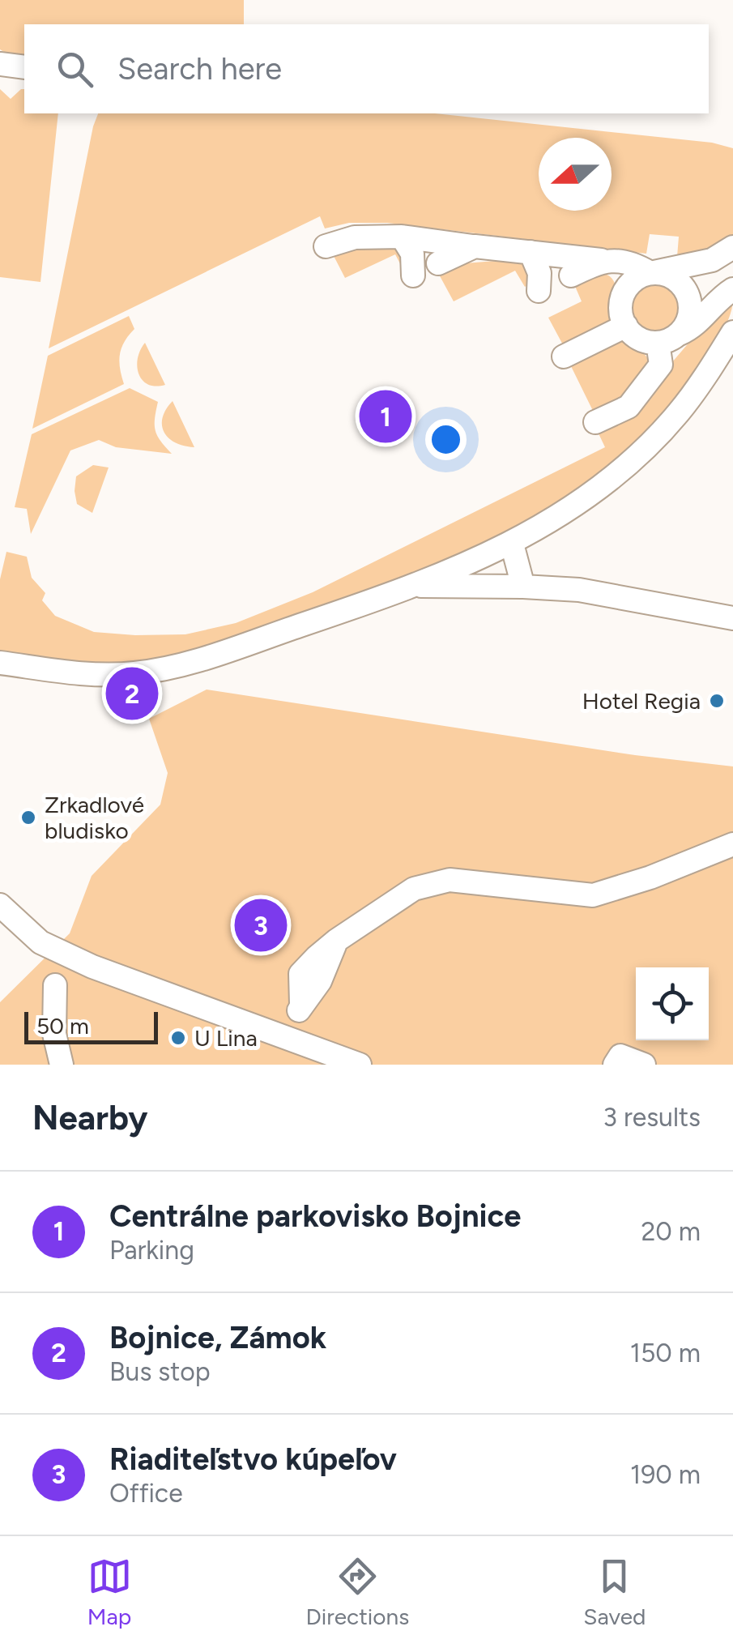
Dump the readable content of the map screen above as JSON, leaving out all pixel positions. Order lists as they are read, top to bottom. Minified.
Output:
{"places":["Hotel Regia","Zrkadlové bludisko","U Lina"],"scale_bar":"50 m","north":"left","page":{"search":"Search here","pins":["1","2","3"],"scale":"50 m","heading":["Nearby","3 results"],"list":[{"mark":"1","name":"Centrálne parkovisko Bojnice","note":"Parking","value":"20 m"},{"mark":"2","name":"Bojnice, Zámok","note":"Bus stop","value":"150 m"},{"mark":"3","name":"Riaditeľstvo kúpeľov","note":"Office","value":"190 m"}],"nav":["Map","Directions","Saved"]}}
